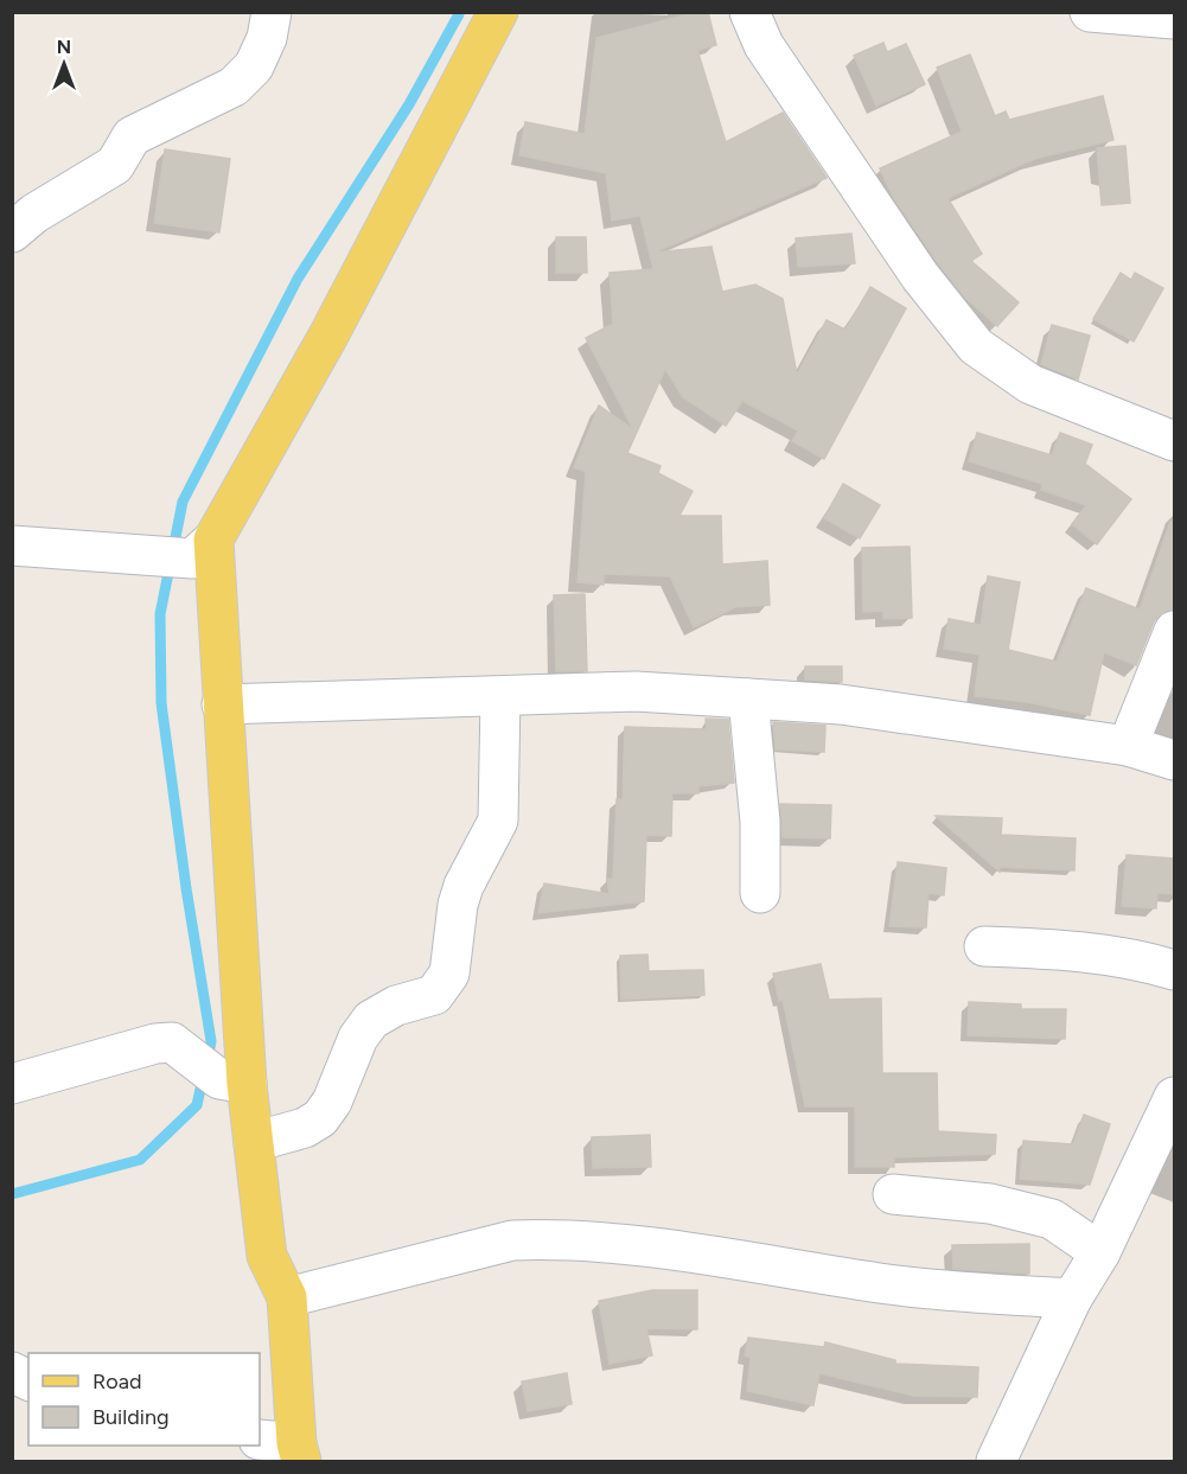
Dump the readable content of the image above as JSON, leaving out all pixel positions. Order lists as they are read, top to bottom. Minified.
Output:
{"legend":["Road","Building"],"north":"top"}
